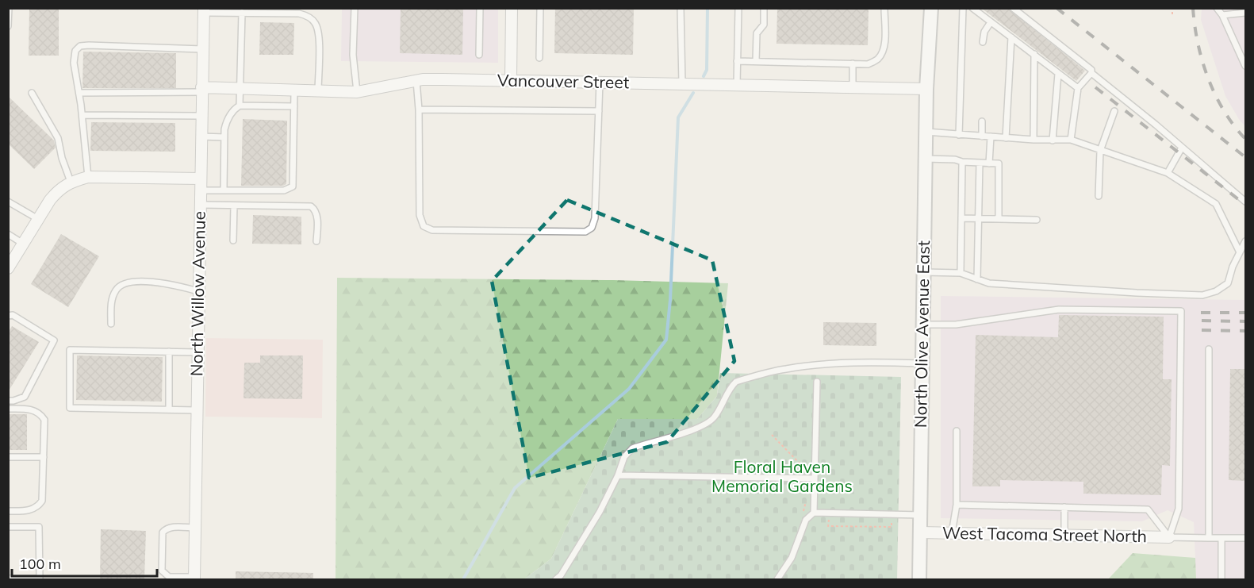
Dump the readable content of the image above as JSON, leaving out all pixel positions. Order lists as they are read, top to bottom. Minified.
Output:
{"streets":{"street":["Vancouver Street","North Willow Avenue","North Olive Avenue East","West Tacoma Street North"]},"crossings":[["Vancouver Street","North Willow Avenue"],["Vancouver Street","North Olive Avenue East"],["North Olive Avenue East","West Tacoma Street North"]],"parks":["Floral Haven Memorial Gardens"],"scale_bar":"100 m"}
